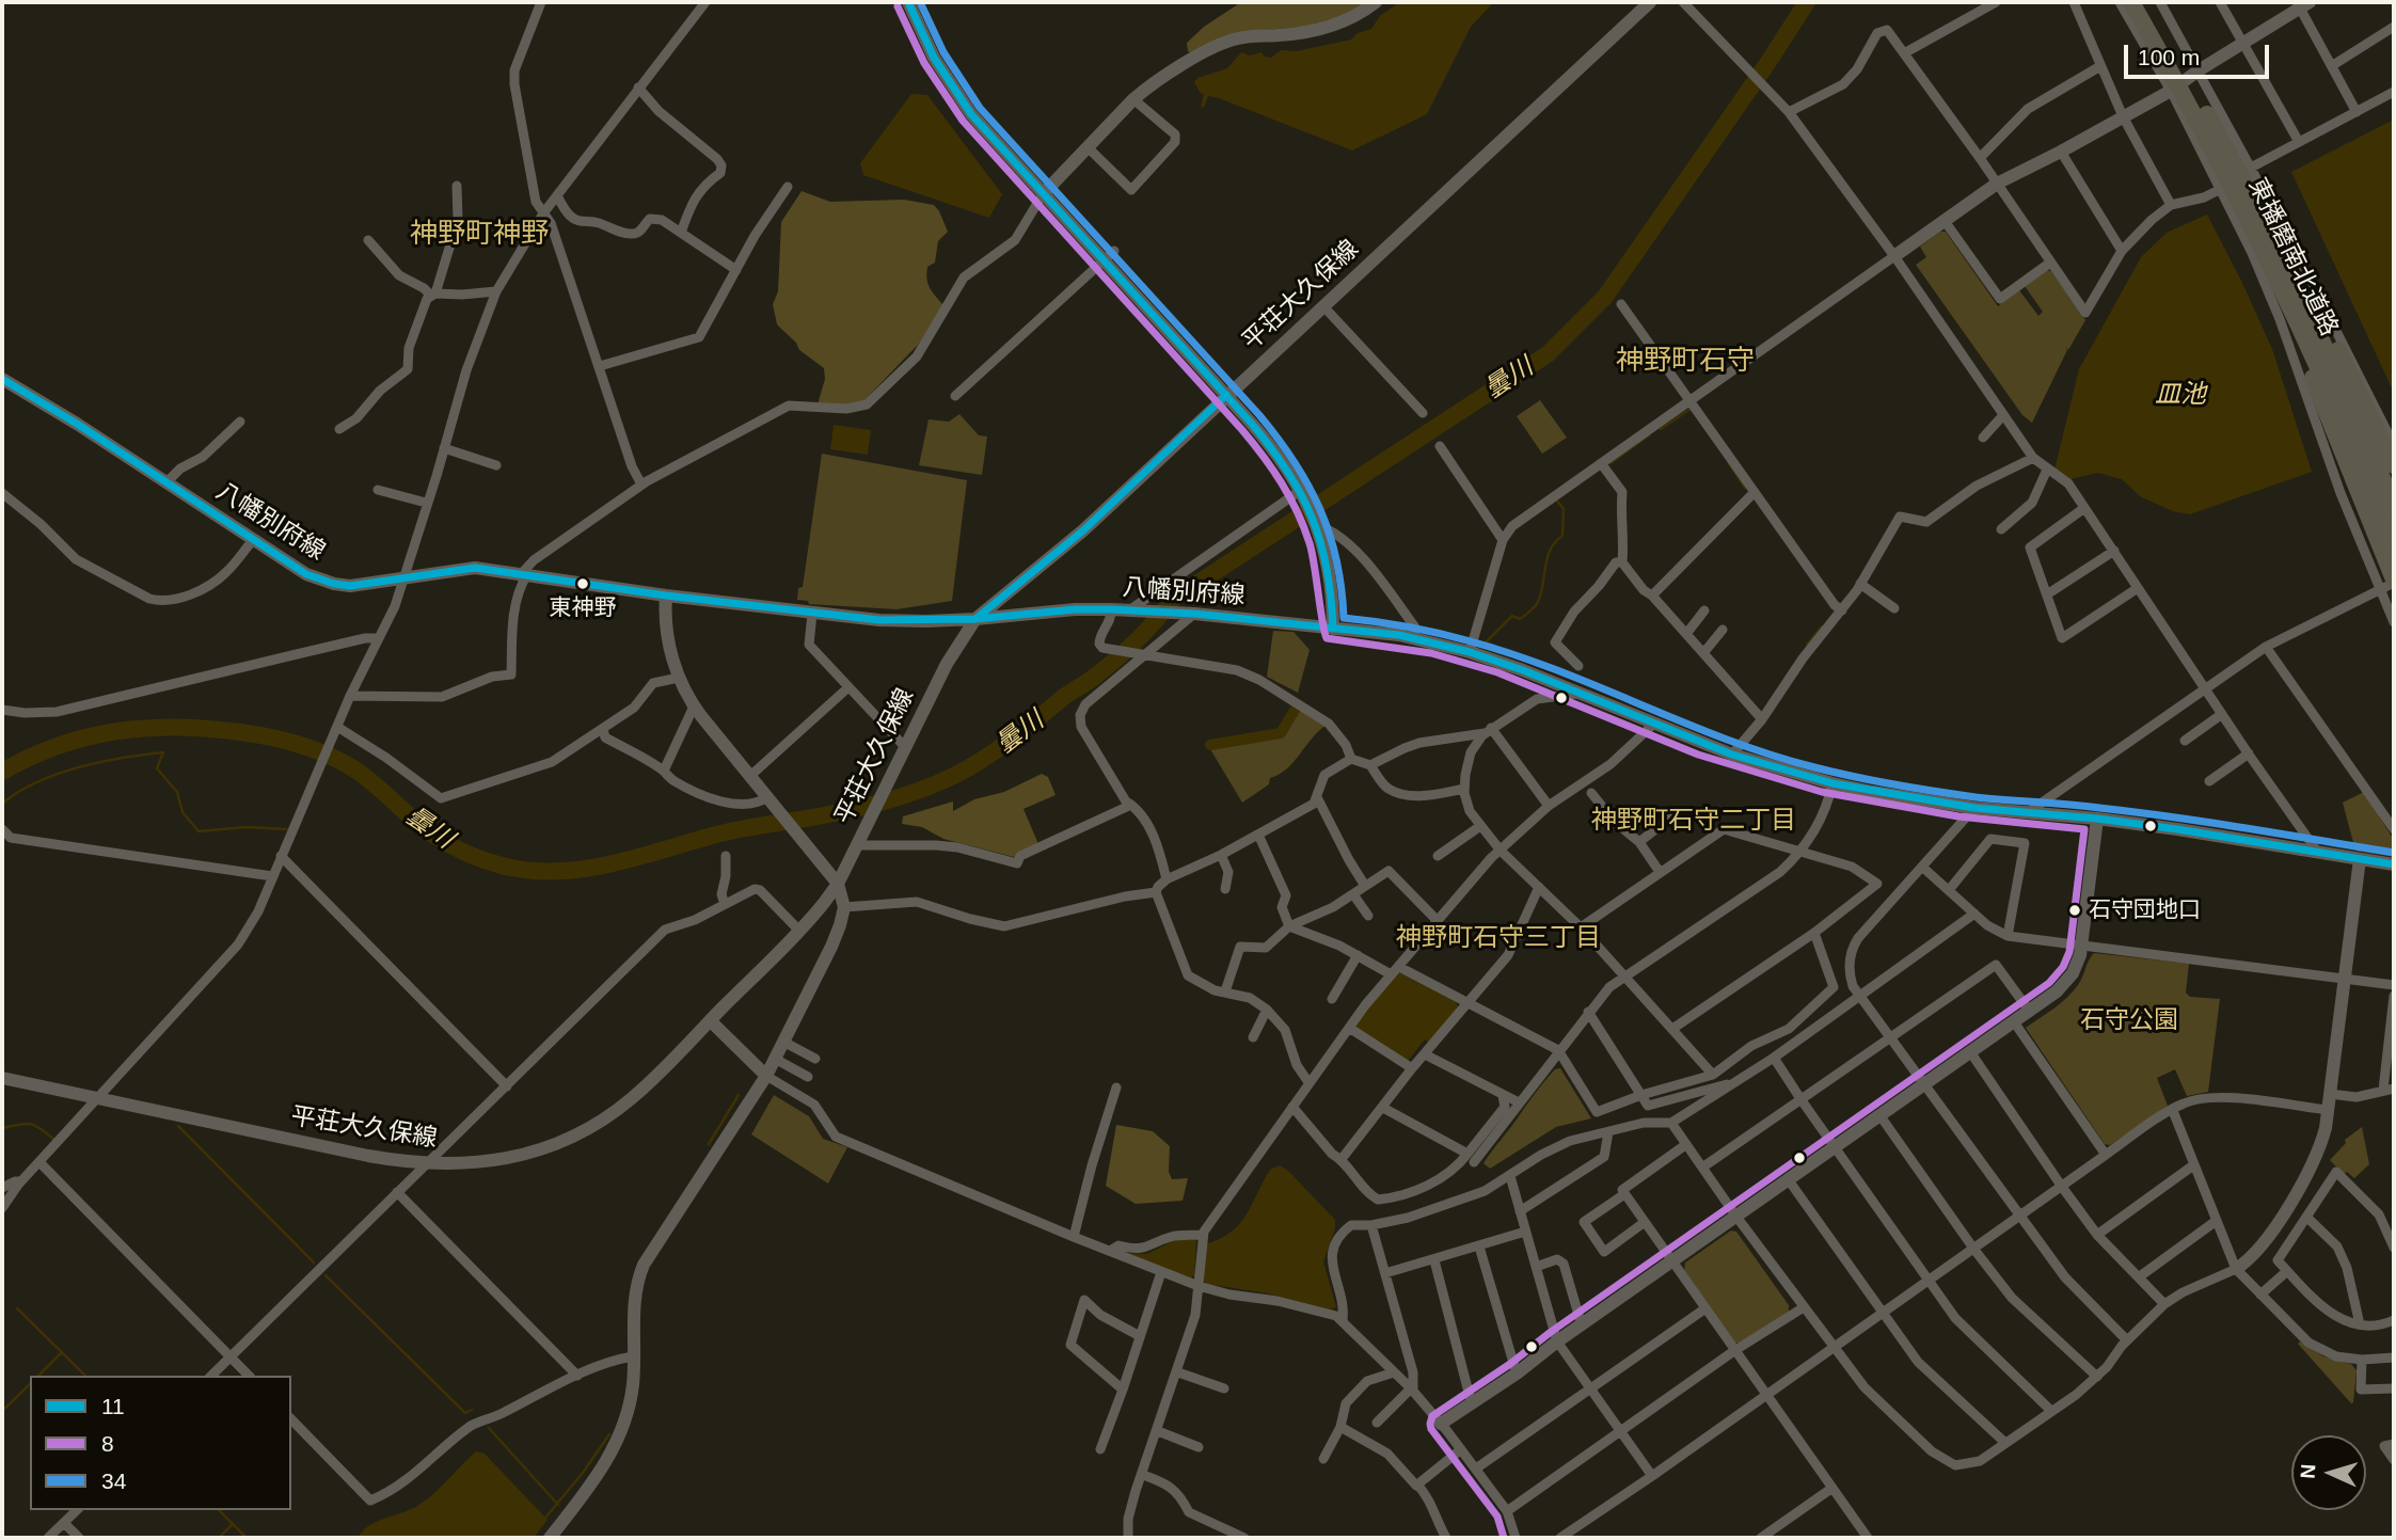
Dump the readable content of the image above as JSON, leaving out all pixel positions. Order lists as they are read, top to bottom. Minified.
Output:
{"streets":{"highway":["東播磨南北道路"],"main road":["平荘大久保線","八幡別府線"]},"crossings":[["平荘大久保線","八幡別府線"]],"districts":["神野町神野","神野町石守","神野町石守二丁目","神野町石守三丁目"],"water":["曇川","皿池"],"parks":["石守公園"],"places":["東神野","石守団地口"],"lines":["transit line 11","transit line 34","transit line 8"],"legend":["11","8","34"],"scale_bar":"100 m","north":"left"}
